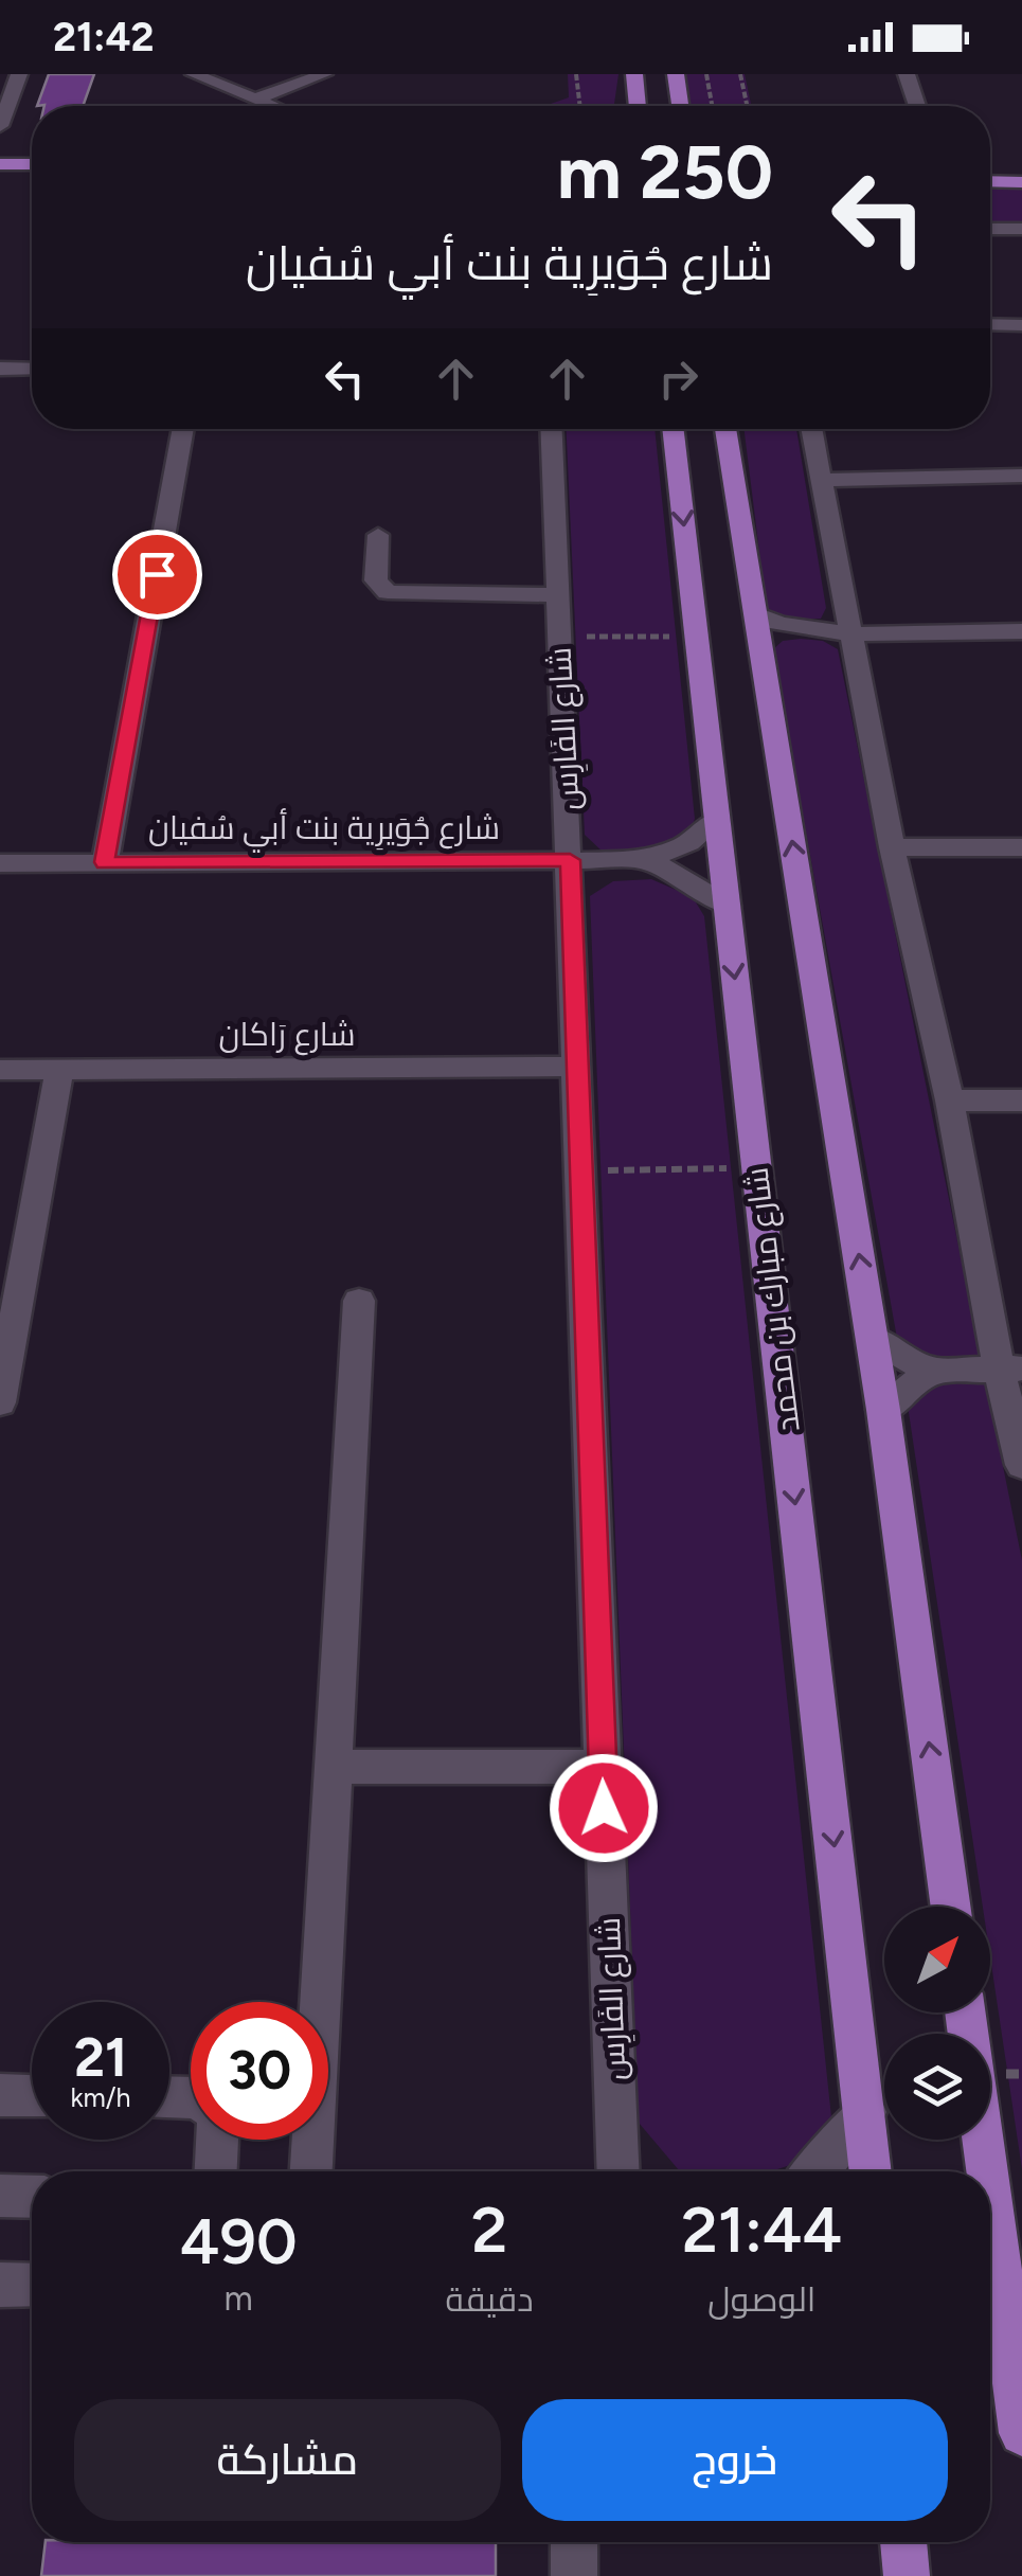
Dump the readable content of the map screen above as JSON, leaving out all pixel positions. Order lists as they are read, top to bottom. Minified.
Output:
{"streets":{"main road":["شارع مبارك بن محمد"],"street":["شارع الفَارِس","شارع جُوَيرِية بنت أبي سُفيان","شارع رَاكان"]},"crossings":[["شارع الفَارِس","شارع جُوَيرِية بنت أبي سُفيان"],["شارع الفَارِس","شارع رَاكان"],["شارع جُوَيرِية بنت أبي سُفيان","شارع مبارك بن محمد"]],"north":"top right","page":{"status":"21:42","turn":["250 m","شارع جُوَيرِية بنت أبي سُفيان"],"speed":"21 km/h","limit":"30","eta":["21:44","الوصول","2","دقيقة","490","m"],"buttons":["خروج","مشاركة"]}}
